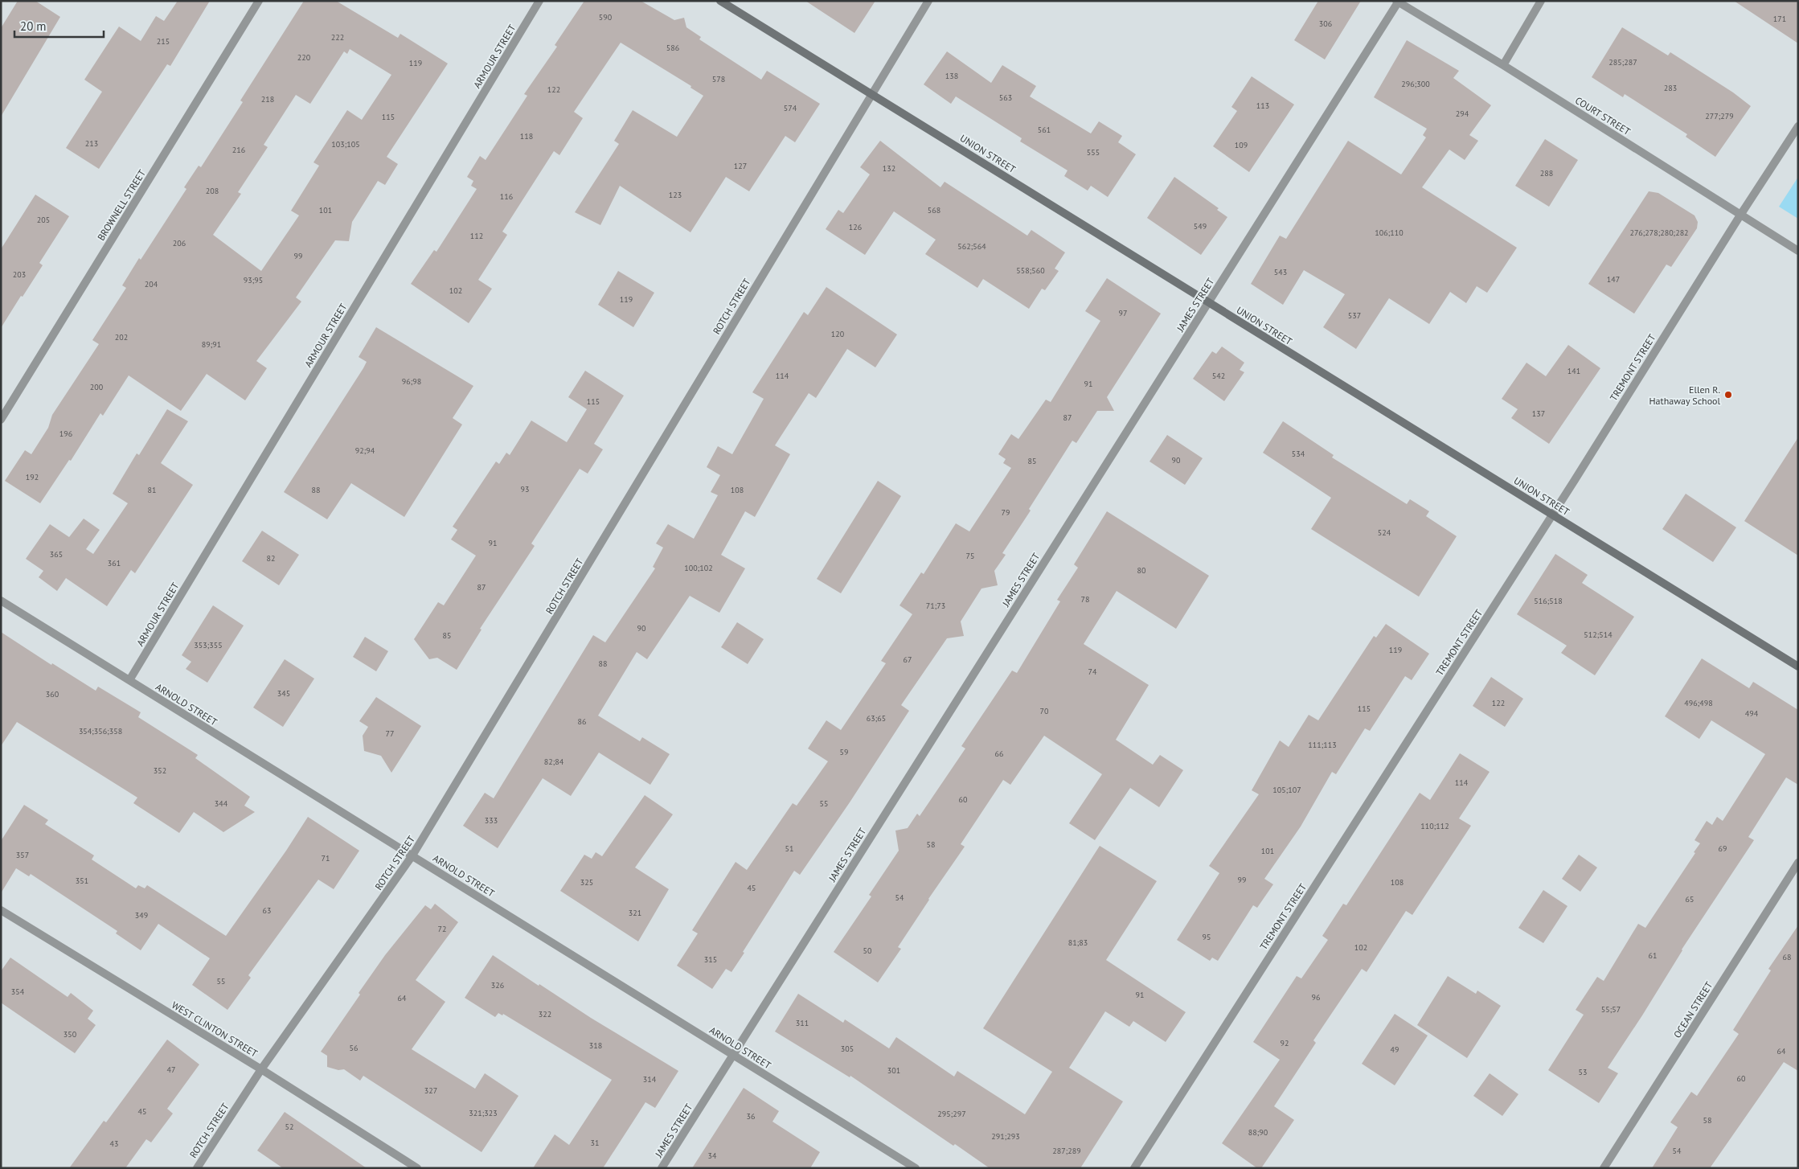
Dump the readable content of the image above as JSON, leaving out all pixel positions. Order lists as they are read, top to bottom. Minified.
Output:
{"streets":{"main road":["UNION STREET"],"street":["ARMOUR STREET","COURT STREET","BROWNELL STREET","JAMES STREET","ROTCH STREET","TREMONT STREET","ARNOLD STREET","OCEAN STREET","WEST CLINTON STREET"]},"crossings":[["ARMOUR STREET","ARNOLD STREET"],["COURT STREET","JAMES STREET"],["COURT STREET","TREMONT STREET"],["UNION STREET","JAMES STREET"],["UNION STREET","ROTCH STREET"],["UNION STREET","TREMONT STREET"],["JAMES STREET","ARNOLD STREET"],["ROTCH STREET","ARNOLD STREET"],["ROTCH STREET","WEST CLINTON STREET"]],"places":["Ellen R. Hathaway School"],"house_numbers":["590","171","306","222","215","586","220","285;287","119","138","578","296;300","283","122","563","218","113","574","294","277;279","115","561","118","213","103;105","109","216","555","127","132","288","208","123","116","101","568","205","549","126","106;110","276;278;280;282","112","206","562;564","99","558;560","543","203","147","93;95","204","102","119","97","537","120","202","89;91","141","114","542","96;98","91","200","115","137","87","196","92;94","534","90","85","192","93","81","88","108","79","524","91","365","75","82","361","100;102","80","87","78","516;518","71;73","90","512;514","85","353;355","119","67","88","74","345","360","122","496;498","115","70","494","63;65","86","354;356;358","77","111;113","59","66","82;84","352","114","105;107","60","344","55","333","110;112","58","51","69","101","357","71","99","351","325","108","45","54","65","63","321","349","72","95","81;83","102","50","61","68","315","55","326","354","91","96","64","55;57","322","311","350","92","318","56","305","49","64","47","301","53","60","314","327","45","321;323","295;297","36","58","52","88;90","291;293","31","43","287;289","54","34"],"scale_bar":"20 m"}
